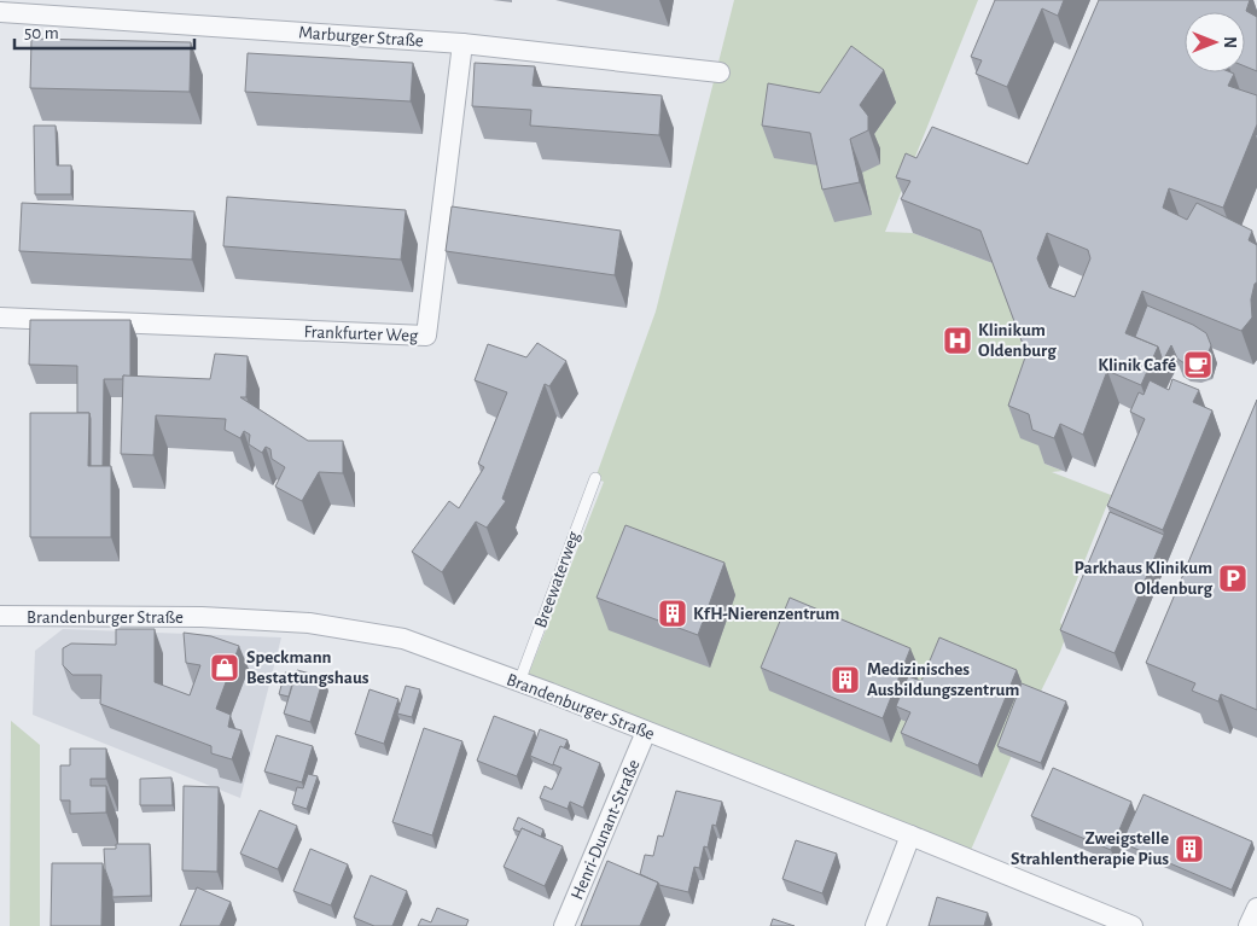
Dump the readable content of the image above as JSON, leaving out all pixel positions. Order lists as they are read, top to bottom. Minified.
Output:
{"streets":{"street":["Marburger Straße","Frankfurter Weg","Brandenburger Straße","Henri-Dunant-Straße"],"lane":["Breewaterweg"]},"crossings":[["Marburger Straße","Frankfurter Weg"],["Breewaterweg","Brandenburger Straße"],["Brandenburger Straße","Henri-Dunant-Straße"]],"places":{"hospital":["Klinikum Oldenburg"],"cafe":["Klinik Café"],"parking":["Parkhaus Klinikum Oldenburg"],"building":["KfH-Nierenzentrum","Medizinisches Ausbildungszentrum","Zweigstelle Strahlentherapie Pius"],"shop":["Speckmann Bestattungshaus"]},"scale_bar":"50 m","north":"right"}
